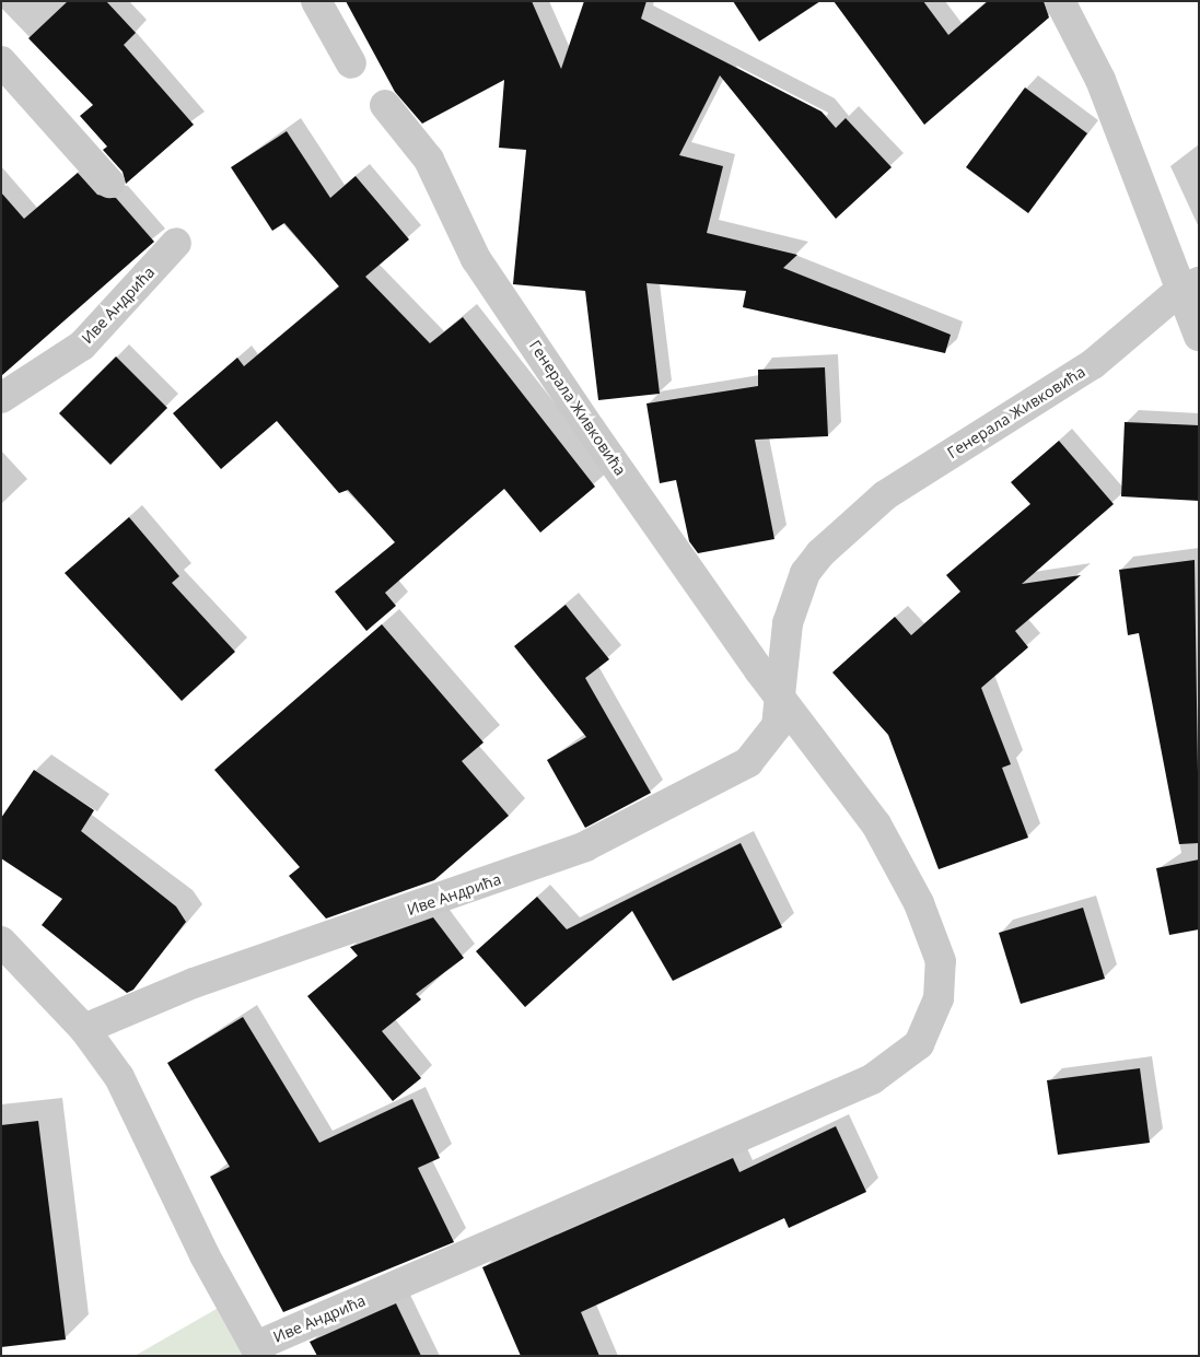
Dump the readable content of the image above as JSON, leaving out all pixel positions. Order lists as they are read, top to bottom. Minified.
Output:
{"streets":{"street":["Иве Андрића","Генерала Живковића"]},"crossings":[["Иве Андрића","Генерала Живковића"]]}
